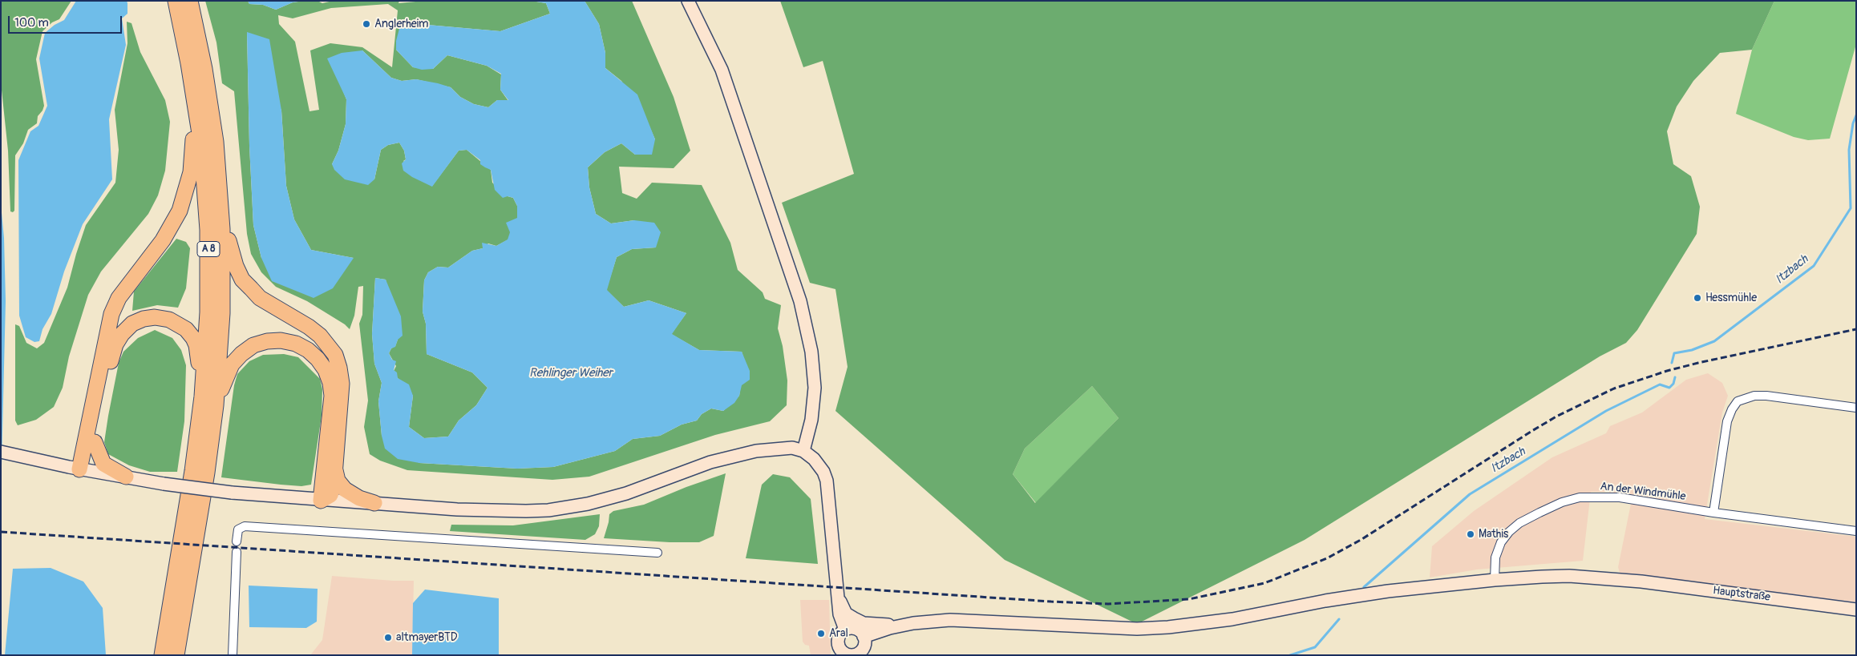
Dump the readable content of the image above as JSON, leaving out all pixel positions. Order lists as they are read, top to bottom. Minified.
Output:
{"streets":{"highway":["A 8"],"main road":["Hauptstraße"],"street":["An der Windmühle"]},"crossings":[["An der Windmühle","Hauptstraße"]],"water":["Itzbach","Rehlinger Weiher"],"places":["Anglerheim","Hessmühle","Mathis","Aral","altmayerBTD"],"scale_bar":"100 m"}
